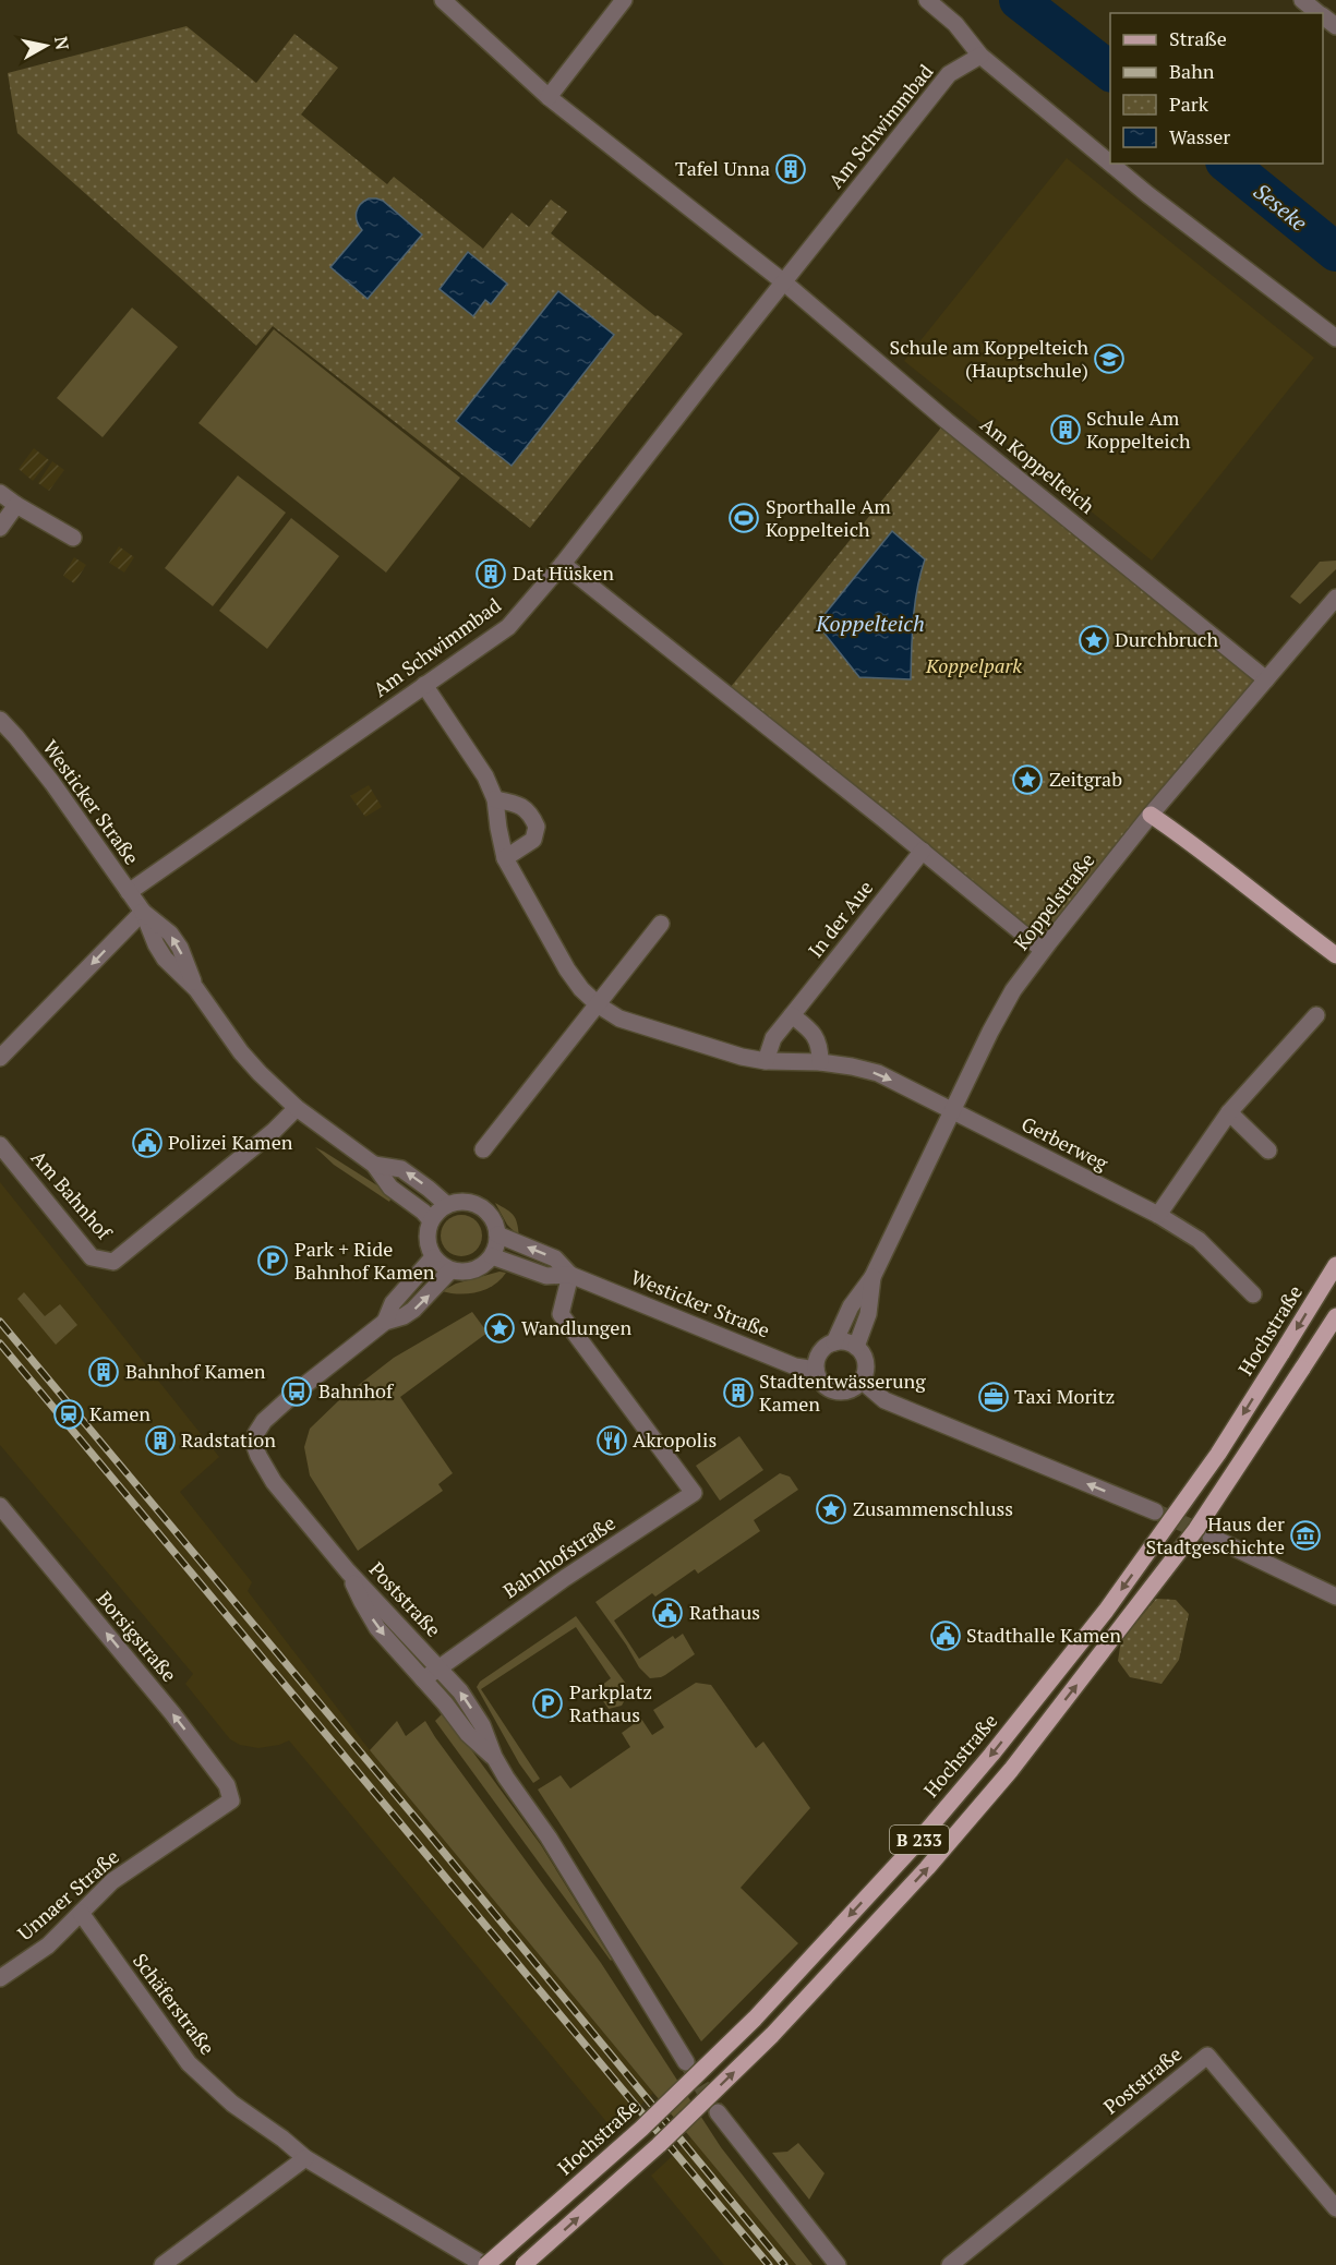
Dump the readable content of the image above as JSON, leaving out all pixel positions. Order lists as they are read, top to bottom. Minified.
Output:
{"streets":{"main road":["Hochstraße","B 233"],"street":["Am Schwimmbad","Am Koppelteich","Westicker Straße","Koppelstraße","In der Aue","Gerberweg","Am Bahnhof","Bahnhofstraße","Poststraße","Borsigstraße","Unnaer Straße","Schäferstraße"]},"crossings":[["Am Schwimmbad","Am Koppelteich"],["Am Schwimmbad","Westicker Straße"],["Am Koppelteich","Koppelstraße"],["Westicker Straße","Koppelstraße"],["Westicker Straße","Am Bahnhof"],["Westicker Straße","Bahnhofstraße"],["Koppelstraße","Gerberweg"],["Hochstraße","Schäferstraße"],["Bahnhofstraße","Poststraße"],["Borsigstraße","Unnaer Straße"],["Unnaer Straße","Schäferstraße"]],"one_way":["Borsigstraße"],"water":["Seseke","Koppelteich"],"parks":["Koppelpark"],"places":{"building":["Tafel Unna","Schule Am Koppelteich","Dat Hüsken","Bahnhof Kamen","Stadtentwässerung Kamen","Radstation"],"school or university":["Schule am Koppelteich (Hauptschule)"],"sports":["Sporthalle Am Koppelteich"],"place":["Durchbruch","Zeitgrab","Wandlungen","Zusammenschluss"],"public building":["Polizei Kamen","Rathaus","Stadthalle Kamen"],"parking":["Park + Ride Bahnhof Kamen","Parkplatz Rathaus"],"bus stop":["Bahnhof"],"office":["Taxi Moritz"],"station":["Kamen"],"restaurant":["Akropolis"],"museum":["Haus der Stadtgeschichte"]},"legend":["Straße","Bahn","Park","Wasser"],"north":"right"}
